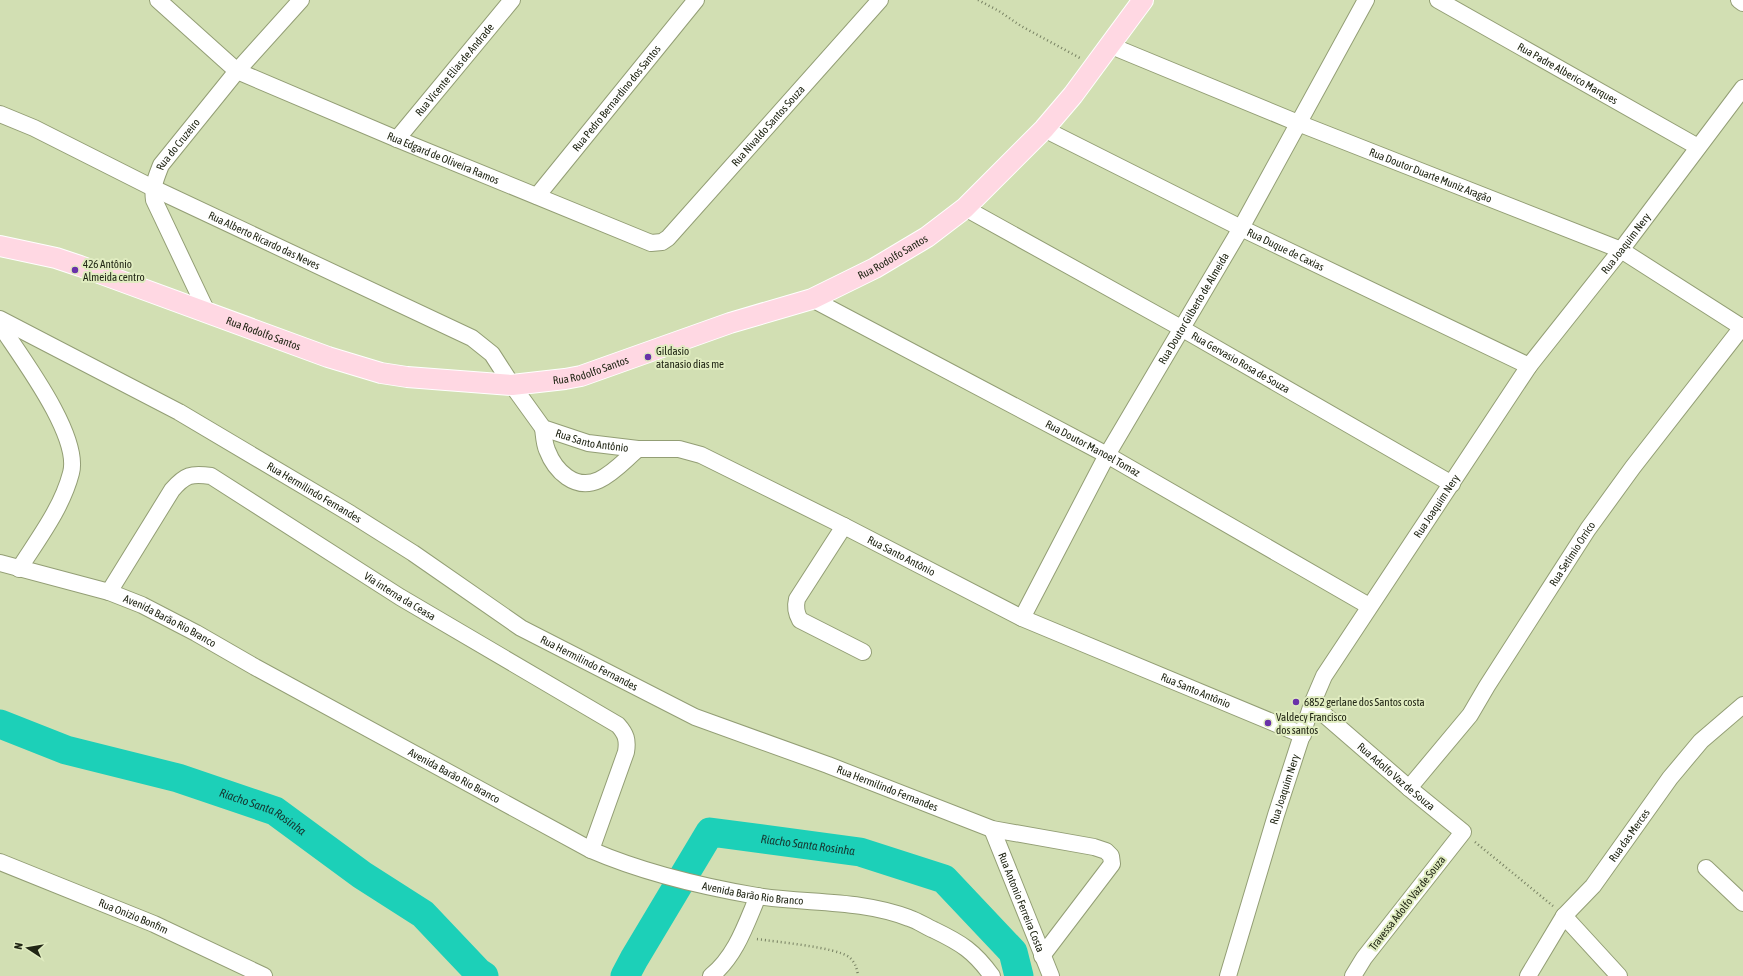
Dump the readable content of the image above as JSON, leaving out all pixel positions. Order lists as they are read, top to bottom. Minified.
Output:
{"streets":{"main road":["Rua Rodolfo Santos"],"street":["Rua Vicente Elias de Andrade","Rua Padre Alberico Marques","Rua Pedro Bernardino dos Santos","Rua Nivaldo Santos Souza","Rua do Cruzeiro","Rua Edgard de Oliveira Ramos","Rua Doutor Duarte Muniz Aragão","Rua Alberto Ricardo das Neves","Rua Joaquim Nery","Rua Duque de Caxias","Rua Doutor Gilberto de Almeida","Rua Gervasio Rosa de Souza","Rua Santo Antônio","Rua Doutor Manoel Tomaz","Rua Hermilindo Fernandes","Rua Setimio Orrico","Via interna da Ceasa","Avenida Barão Rio Branco","Rua Adolfo Vaz de Souza","Rua das Merces","Rua Antonio Ferreira Costa","Travessa Adolfo Vaz de Souza","Rua Onizio Bonfim"]},"crossings":[["Rua Vicente Elias de Andrade","Rua Edgard de Oliveira Ramos"],["Rua Padre Alberico Marques","Rua Joaquim Nery"],["Rua Pedro Bernardino dos Santos","Rua Edgard de Oliveira Ramos"],["Rua Nivaldo Santos Souza","Rua Edgard de Oliveira Ramos"],["Rua do Cruzeiro","Rua Edgard de Oliveira Ramos"],["Rua do Cruzeiro","Rua Alberto Ricardo das Neves"],["Rua Doutor Duarte Muniz Aragão","Rua Joaquim Nery"],["Rua Doutor Duarte Muniz Aragão","Rua Rodolfo Santos"],["Rua Doutor Duarte Muniz Aragão","Rua Doutor Gilberto de Almeida"],["Rua Doutor Duarte Muniz Aragão","Rua Setimio Orrico"],["Rua Alberto Ricardo das Neves","Rua Rodolfo Santos"],["Rua Alberto Ricardo das Neves","Rua Santo Antônio"],["Rua Joaquim Nery","Rua Duque de Caxias"],["Rua Joaquim Nery","Rua Gervasio Rosa de Souza"],["Rua Joaquim Nery","Rua Santo Antônio"],["Rua Joaquim Nery","Rua Doutor Manoel Tomaz"],["Rua Joaquim Nery","Rua Adolfo Vaz de Souza"],["Rua Duque de Caxias","Rua Rodolfo Santos"],["Rua Duque de Caxias","Rua Doutor Gilberto de Almeida"],["Rua Rodolfo Santos","Rua Gervasio Rosa de Souza"],["Rua Rodolfo Santos","Rua Santo Antônio"],["Rua Rodolfo Santos","Rua Doutor Manoel Tomaz"],["Rua Doutor Gilberto de Almeida","Rua Gervasio Rosa de Souza"],["Rua Doutor Gilberto de Almeida","Rua Santo Antônio"],["Rua Doutor Gilberto de Almeida","Rua Doutor Manoel Tomaz"],["Rua Hermilindo Fernandes","Rua Antonio Ferreira Costa"],["Rua Setimio Orrico","Rua Adolfo Vaz de Souza"],["Via interna da Ceasa","Avenida Barão Rio Branco"],["Rua Adolfo Vaz de Souza","Travessa Adolfo Vaz de Souza"]],"water":["Riacho Santa Rosinha"],"places":["426 Antônio Almeida centro","Gildasio atanasio dias me","6852 gerlane dos Santos costa","Valdecy Francisco dos santos"],"north":"left"}
